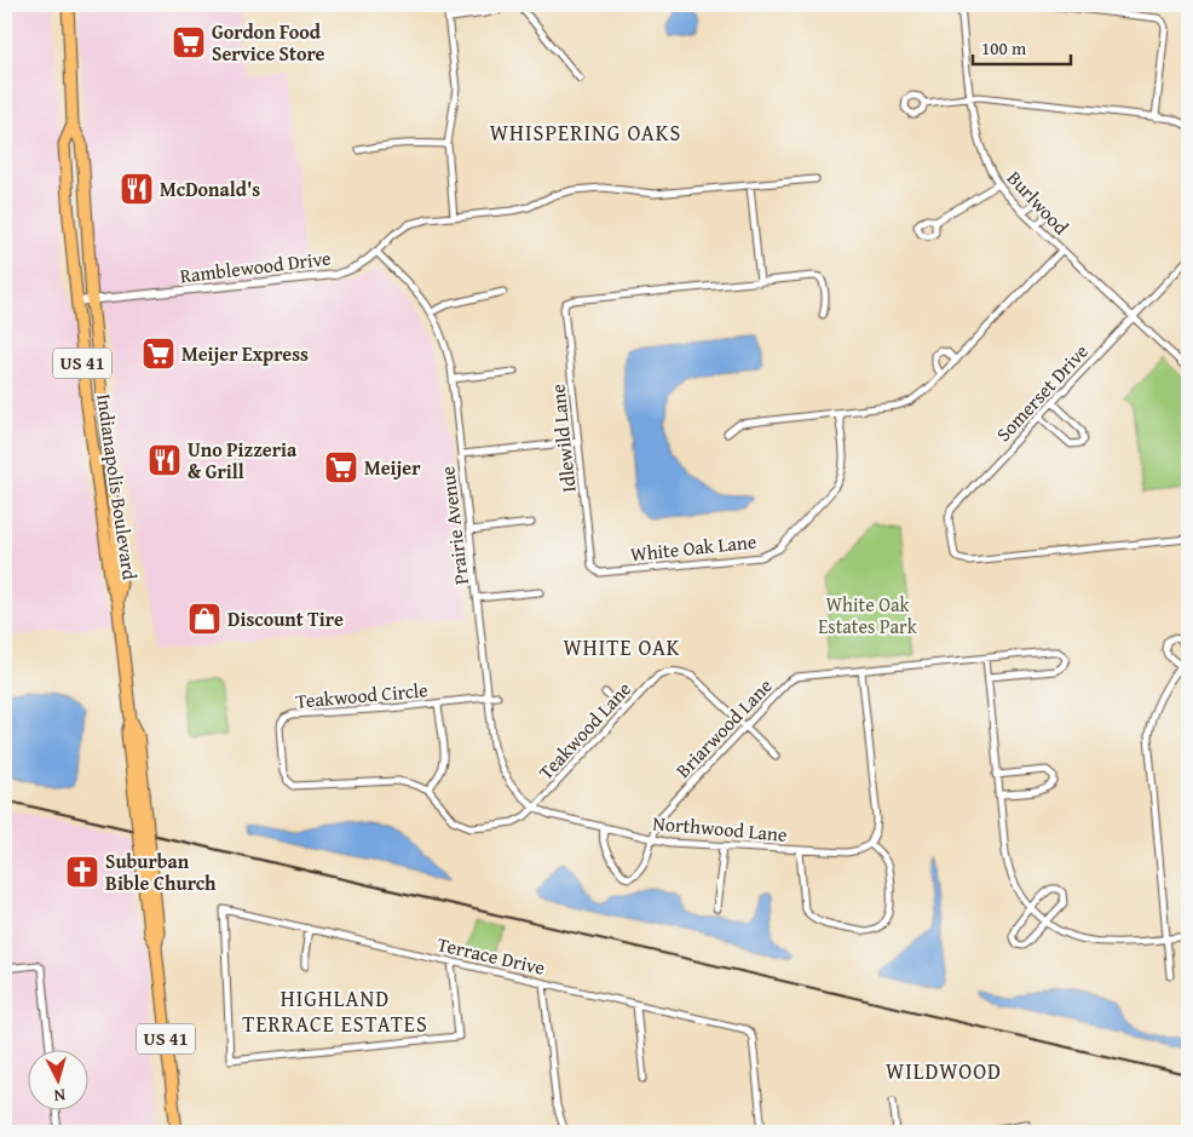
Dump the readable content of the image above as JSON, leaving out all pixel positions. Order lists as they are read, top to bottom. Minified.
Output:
{"streets":{"highway":["US 41","Indianapolis Boulevard"],"street":["Burlwood","Ramblewood Drive","Somerset Drive","Idlewild Lane","Prairie Avenue","White Oak Lane","Teakwood Circle","Briarwood Lane","Teakwood Lane","Northwood Lane","Terrace Drive"]},"crossings":[["Burlwood","Somerset Drive"],["Ramblewood Drive","Indianapolis Boulevard"],["Ramblewood Drive","Prairie Avenue"],["Idlewild Lane","White Oak Lane"],["Prairie Avenue","Teakwood Circle"],["Prairie Avenue","Teakwood Lane"],["Prairie Avenue","Northwood Lane"],["Briarwood Lane","Teakwood Lane"],["Briarwood Lane","Northwood Lane"],["Teakwood Lane","Northwood Lane"]],"districts":["WHISPERING OAKS","WHITE OAK","HIGHLAND TERRACE ESTATES","WILDWOOD"],"parks":["White Oak Estates Park"],"places":{"supermarket":["Gordon Food Service Store","Meijer Express","Meijer"],"restaurant":["McDonald's","Uno Pizzeria & Grill"],"shop":["Discount Tire"],"church":["Suburban Bible Church"]},"scale_bar":"100 m","north":"bottom"}
